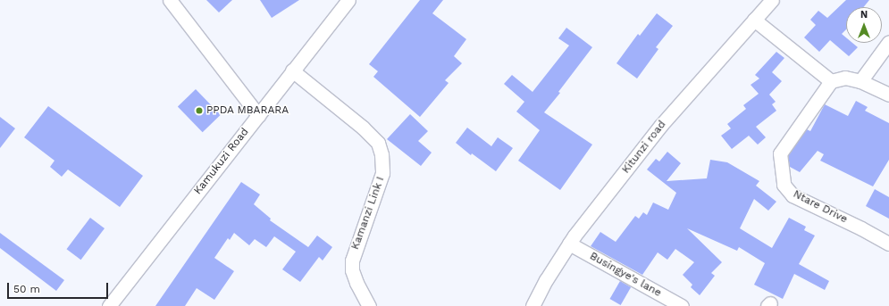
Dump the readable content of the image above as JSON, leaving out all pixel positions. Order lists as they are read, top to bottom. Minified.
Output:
{"streets":{"street":["Kitunzi road","Kamukuzi Road","Ntare Drive","Kamanzi Link I","Busingye's lane"]},"crossings":[["Kitunzi road","Busingye's lane"],["Kamukuzi Road","Kamanzi Link I"]],"places":["PPDA MBARARA"],"scale_bar":"50 m","north":"top"}
